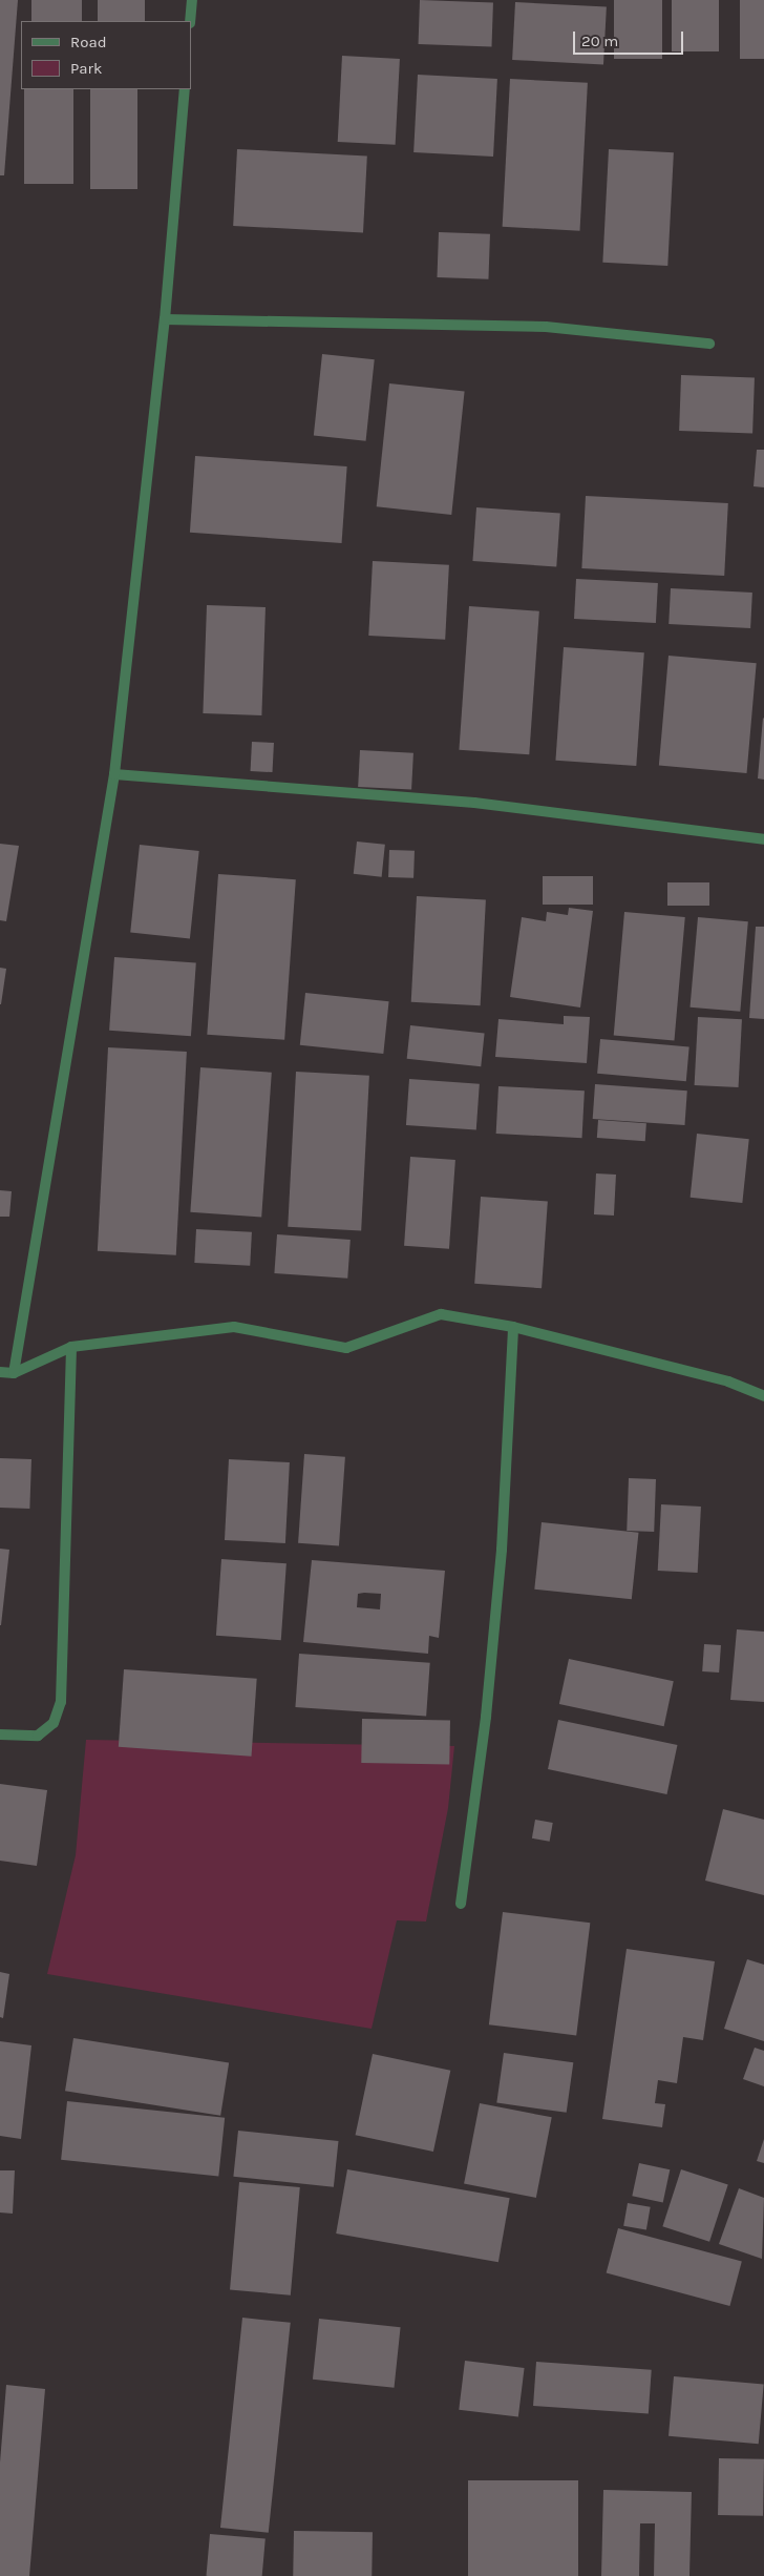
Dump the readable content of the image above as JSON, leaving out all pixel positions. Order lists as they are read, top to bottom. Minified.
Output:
{"legend":["Road","Park"],"scale_bar":"20 m"}
